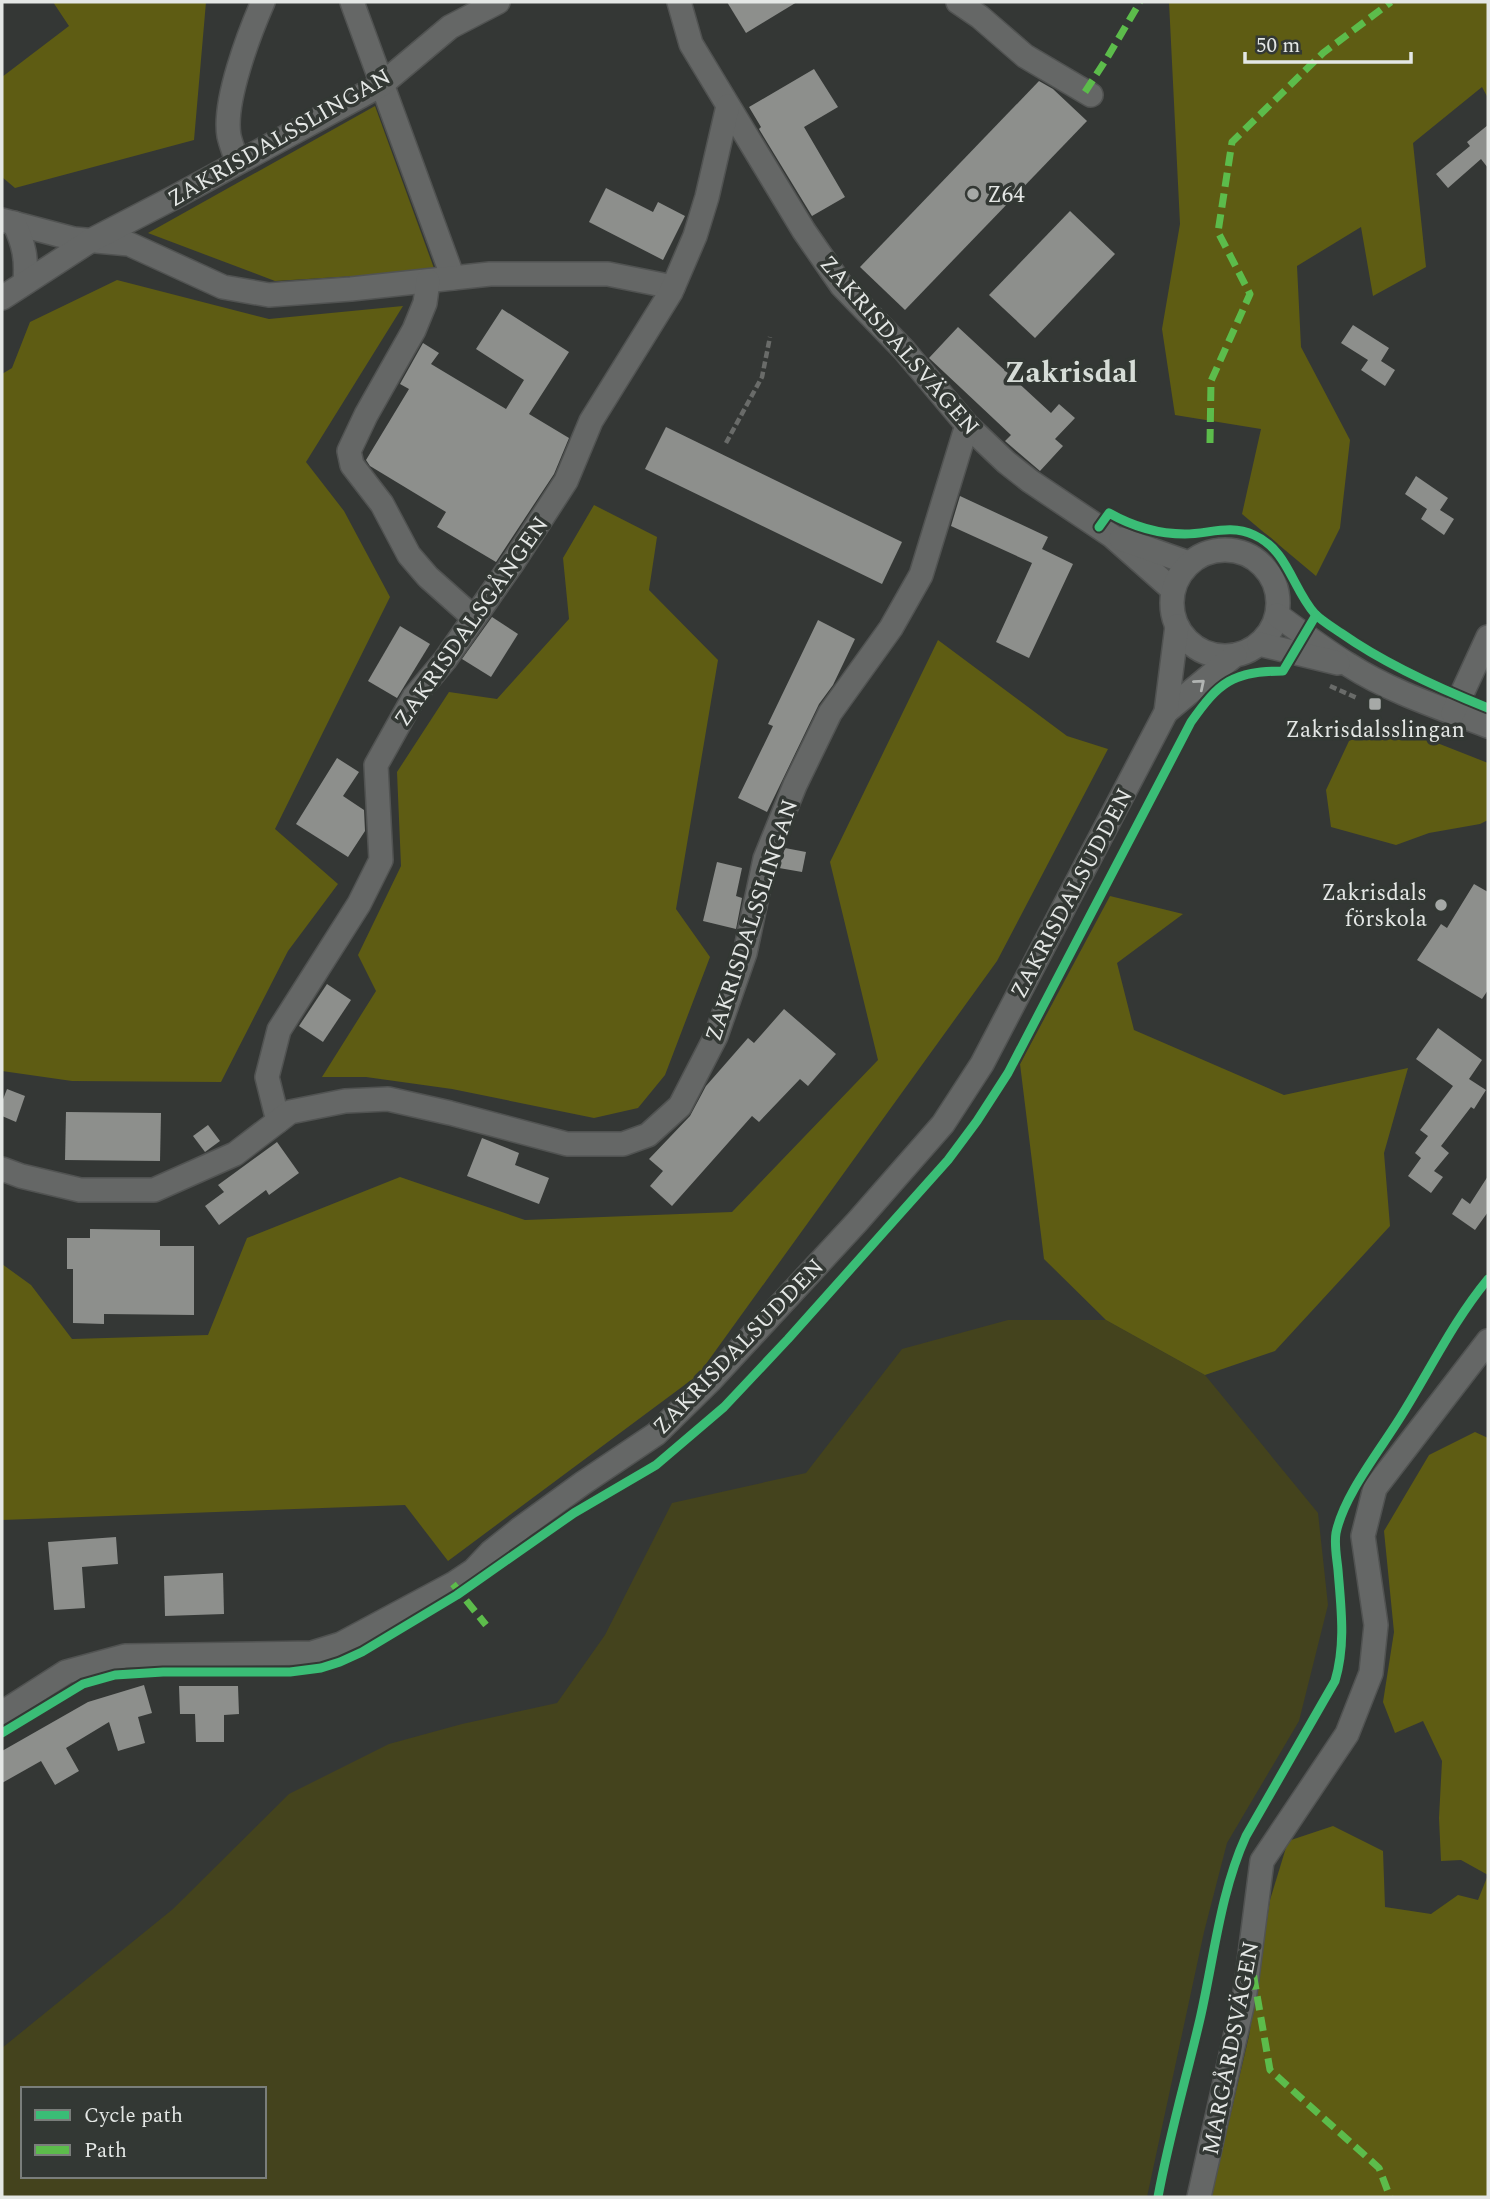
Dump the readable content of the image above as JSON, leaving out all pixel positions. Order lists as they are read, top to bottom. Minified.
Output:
{"streets":{"street":["ZAKRISDALSSLINGAN","ZAKRISDALSVÄGEN","ZAKRISDALSGÅNGEN","ZAKRISDALSUDDEN","MARGÅRDSVÄGEN"]},"crossings":[["ZAKRISDALSSLINGAN","ZAKRISDALSVÄGEN"],["ZAKRISDALSSLINGAN","ZAKRISDALSGÅNGEN"],["ZAKRISDALSVÄGEN","ZAKRISDALSGÅNGEN"],["ZAKRISDALSVÄGEN","ZAKRISDALSUDDEN"]],"districts":["Zakrisdal"],"places":{"other":["Z64","Zakrisdals förskola"],"transit":["Zakrisdalsslingan"]},"legend":["Cycle path","Path"],"scale_bar":"50 m"}
